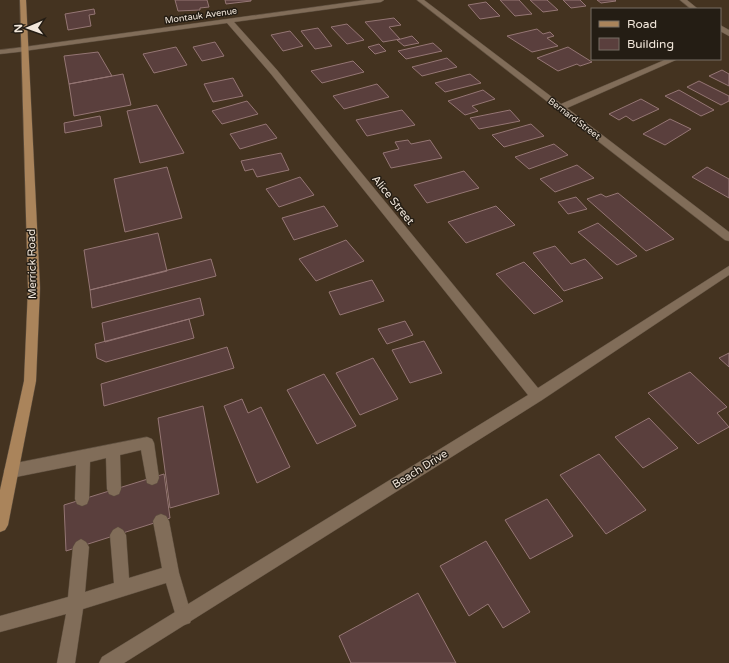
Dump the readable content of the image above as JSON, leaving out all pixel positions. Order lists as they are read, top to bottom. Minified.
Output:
{"streets":{"main road":["Merrick Road"],"street":["Montauk Avenue","Bernard Street","Alice Street","Beach Drive"]},"crossings":[["Montauk Avenue","Alice Street"],["Montauk Avenue","Merrick Road"],["Alice Street","Beach Drive"]],"legend":["Road","Building"],"north":"left"}
